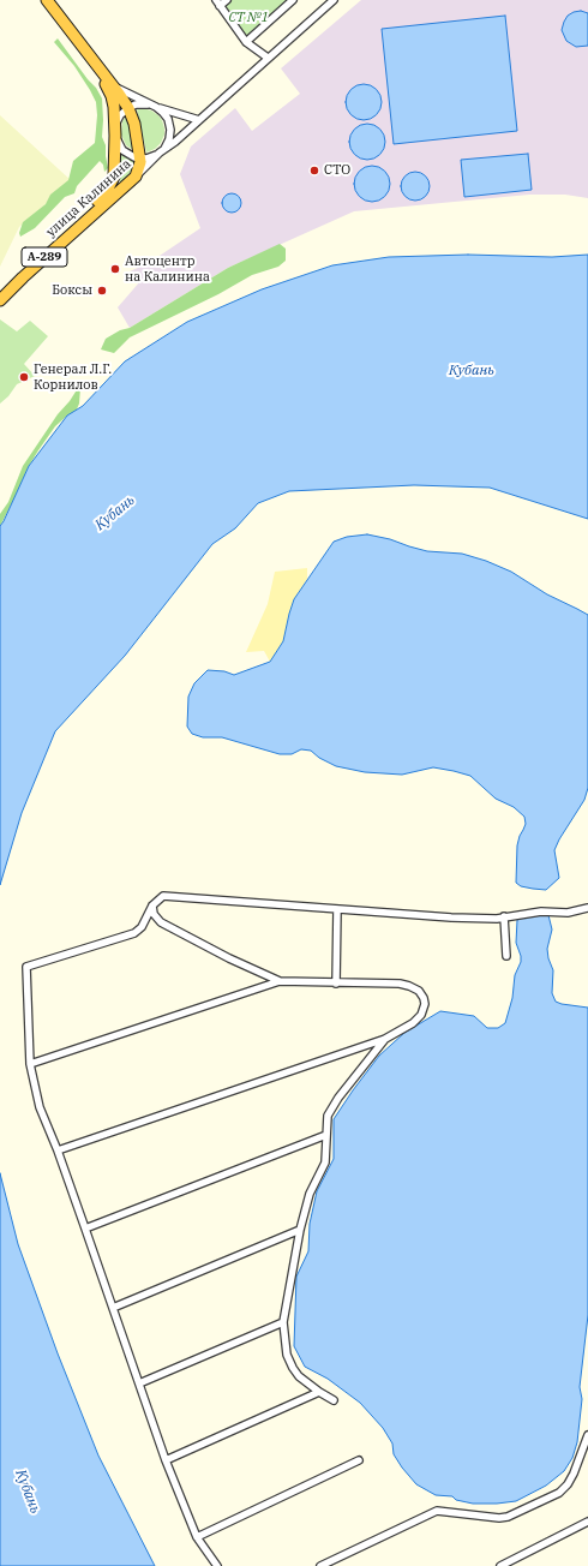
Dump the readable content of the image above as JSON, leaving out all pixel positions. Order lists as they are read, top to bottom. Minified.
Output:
{"streets":{"highway":["улица Калинина","А-289"]},"crossings":[["улица Калинина","А-289"]],"water":["Кубань"],"parks":["СТ №1"],"places":["СТО","Автоцентр на Калинина","Боксы","Генерал Л.Г. Корнилов"]}
